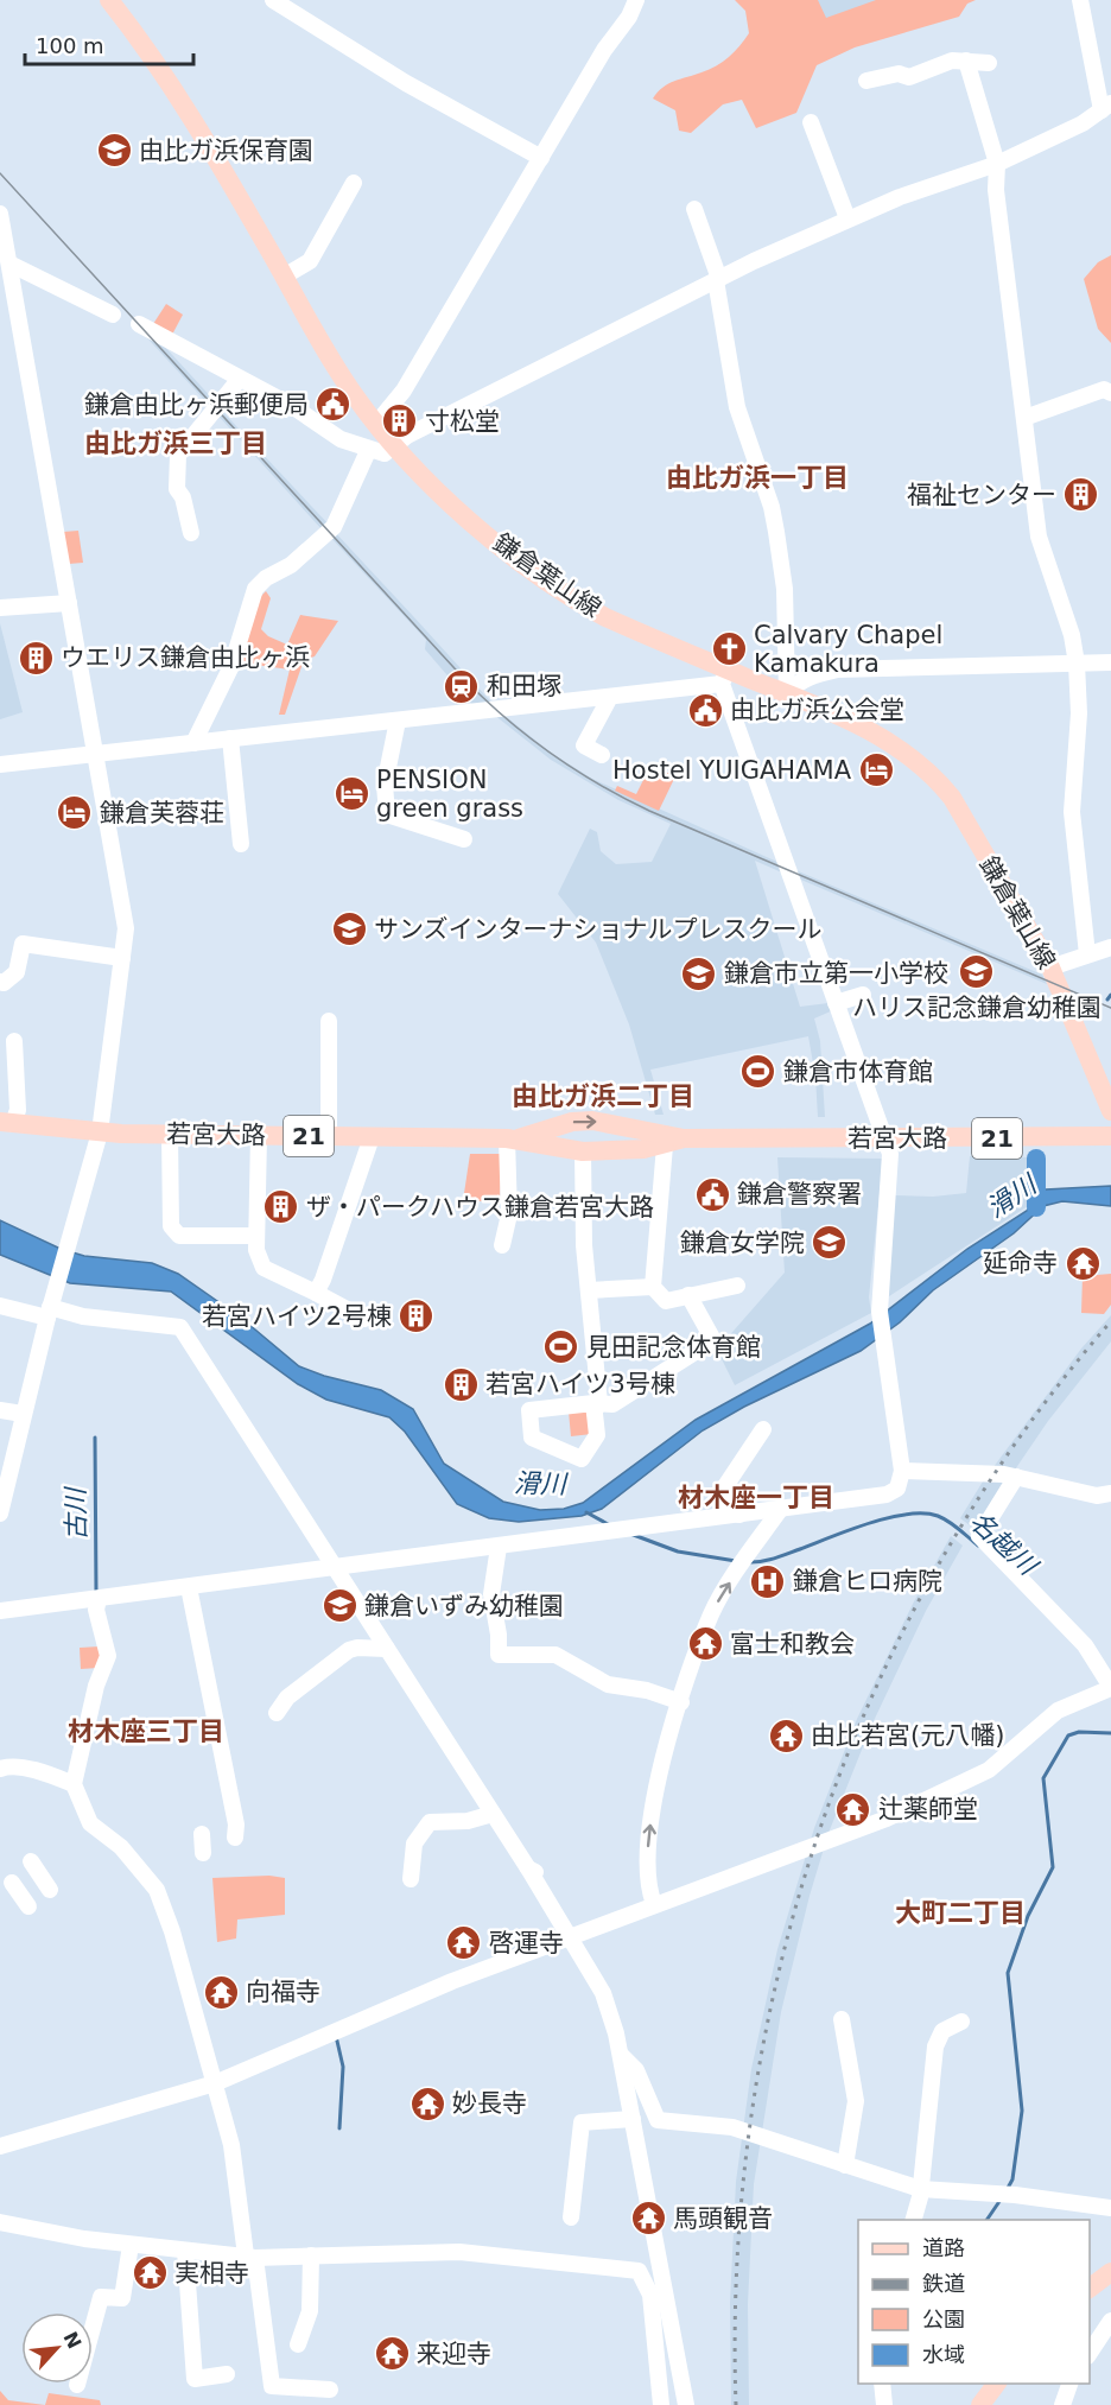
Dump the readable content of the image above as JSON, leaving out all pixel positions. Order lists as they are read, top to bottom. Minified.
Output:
{"streets":{"main road":["鎌倉葉山線","若宮大路","21"]},"districts":["由比ガ浜三丁目","由比ガ浜一丁目","由比ガ浜二丁目","材木座一丁目","材木座三丁目","大町二丁目"],"water":["滑川","古川","名越川"],"places":{"school or university":["由比ガ浜保育園","サンズインターナショナルプレスクール","ハリス記念鎌倉幼稚園","鎌倉市立第一小学校","鎌倉女学院","鎌倉いずみ幼稚園"],"public building":["鎌倉由比ヶ浜郵便局","由比ガ浜公会堂","鎌倉警察署"],"building":["寸松堂","福祉センター","ウエリス鎌倉由比ヶ浜","ザ・パークハウス鎌倉若宮大路","若宮ハイツ2号棟","若宮ハイツ3号棟"],"church":["Calvary Chapel Kamakura"],"station":["和田塚"],"hotel":["Hostel YUIGAHAMA","PENSION green grass","鎌倉芙蓉荘"],"sports":["鎌倉市体育館","見田記念体育館"],"temple":["延命寺","富士和教会","由比若宮(元八幡)","辻薬師堂","啓運寺","向福寺","妙長寺","馬頭観音","実相寺","来迎寺"],"hospital":["鎌倉ヒロ病院"]},"legend":["道路","鉄道","公園","水域"],"scale_bar":"100 m","north":"top right"}
